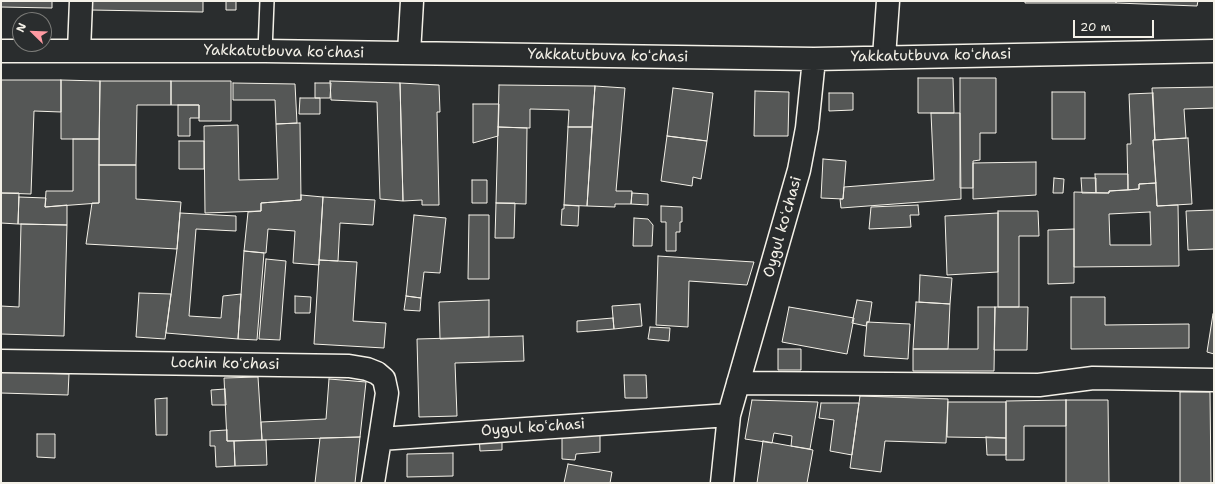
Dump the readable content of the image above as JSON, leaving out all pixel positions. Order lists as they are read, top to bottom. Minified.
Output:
{"streets":{"street":["Yakkatutbuva koʻchasi","Oygul koʻchasi","Lochin koʻchasi"]},"crossings":[["Yakkatutbuva koʻchasi","Oygul koʻchasi"],["Oygul koʻchasi","Lochin koʻchasi"]],"scale_bar":"20 m","north":"top left"}
